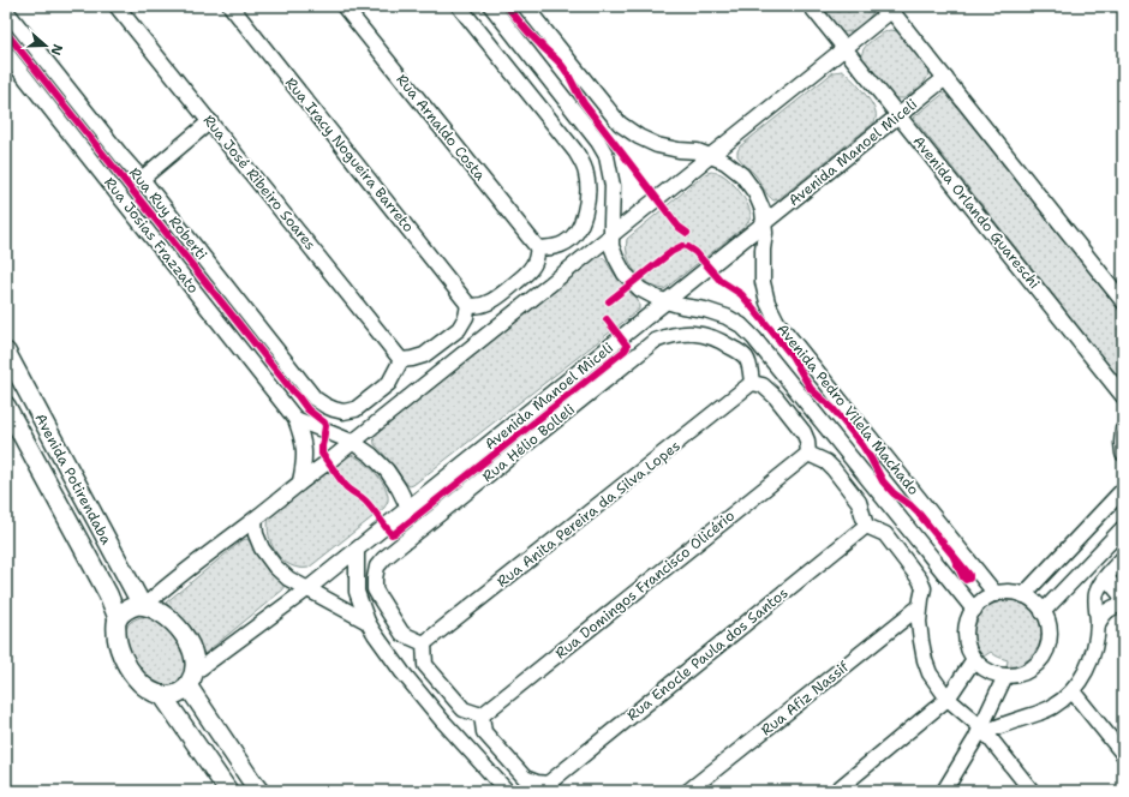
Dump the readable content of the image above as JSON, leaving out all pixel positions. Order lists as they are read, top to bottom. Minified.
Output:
{"streets":{"main road":["Avenida Potirendaba"],"street":["Rua Arnaldo Costa","Avenida Manoel Miceli","Rua Iracy Nogueira Barreto","Rua José Ribeiro Soares","Avenida Orlando Guareschi","Rua Ruy Roberti","Rua Josias Frazzato","Avenida Pedro Vilela Machado","Rua Hélio Bolleli","Rua Anita Pereira da Silva Lopes","Rua Domingos Francisco Olicério","Rua Enocle Paula dos Santos","Rua Afiz Nassif"]},"crossings":[["Avenida Manoel Miceli","Avenida Orlando Guareschi"],["Avenida Manoel Miceli","Rua Josias Frazzato"],["Avenida Manoel Miceli","Avenida Pedro Vilela Machado"],["Avenida Manoel Miceli","Avenida Potirendaba"],["Rua José Ribeiro Soares","Rua Ruy Roberti"],["Rua Hélio Bolleli","Rua Anita Pereira da Silva Lopes"]],"north":"right"}
